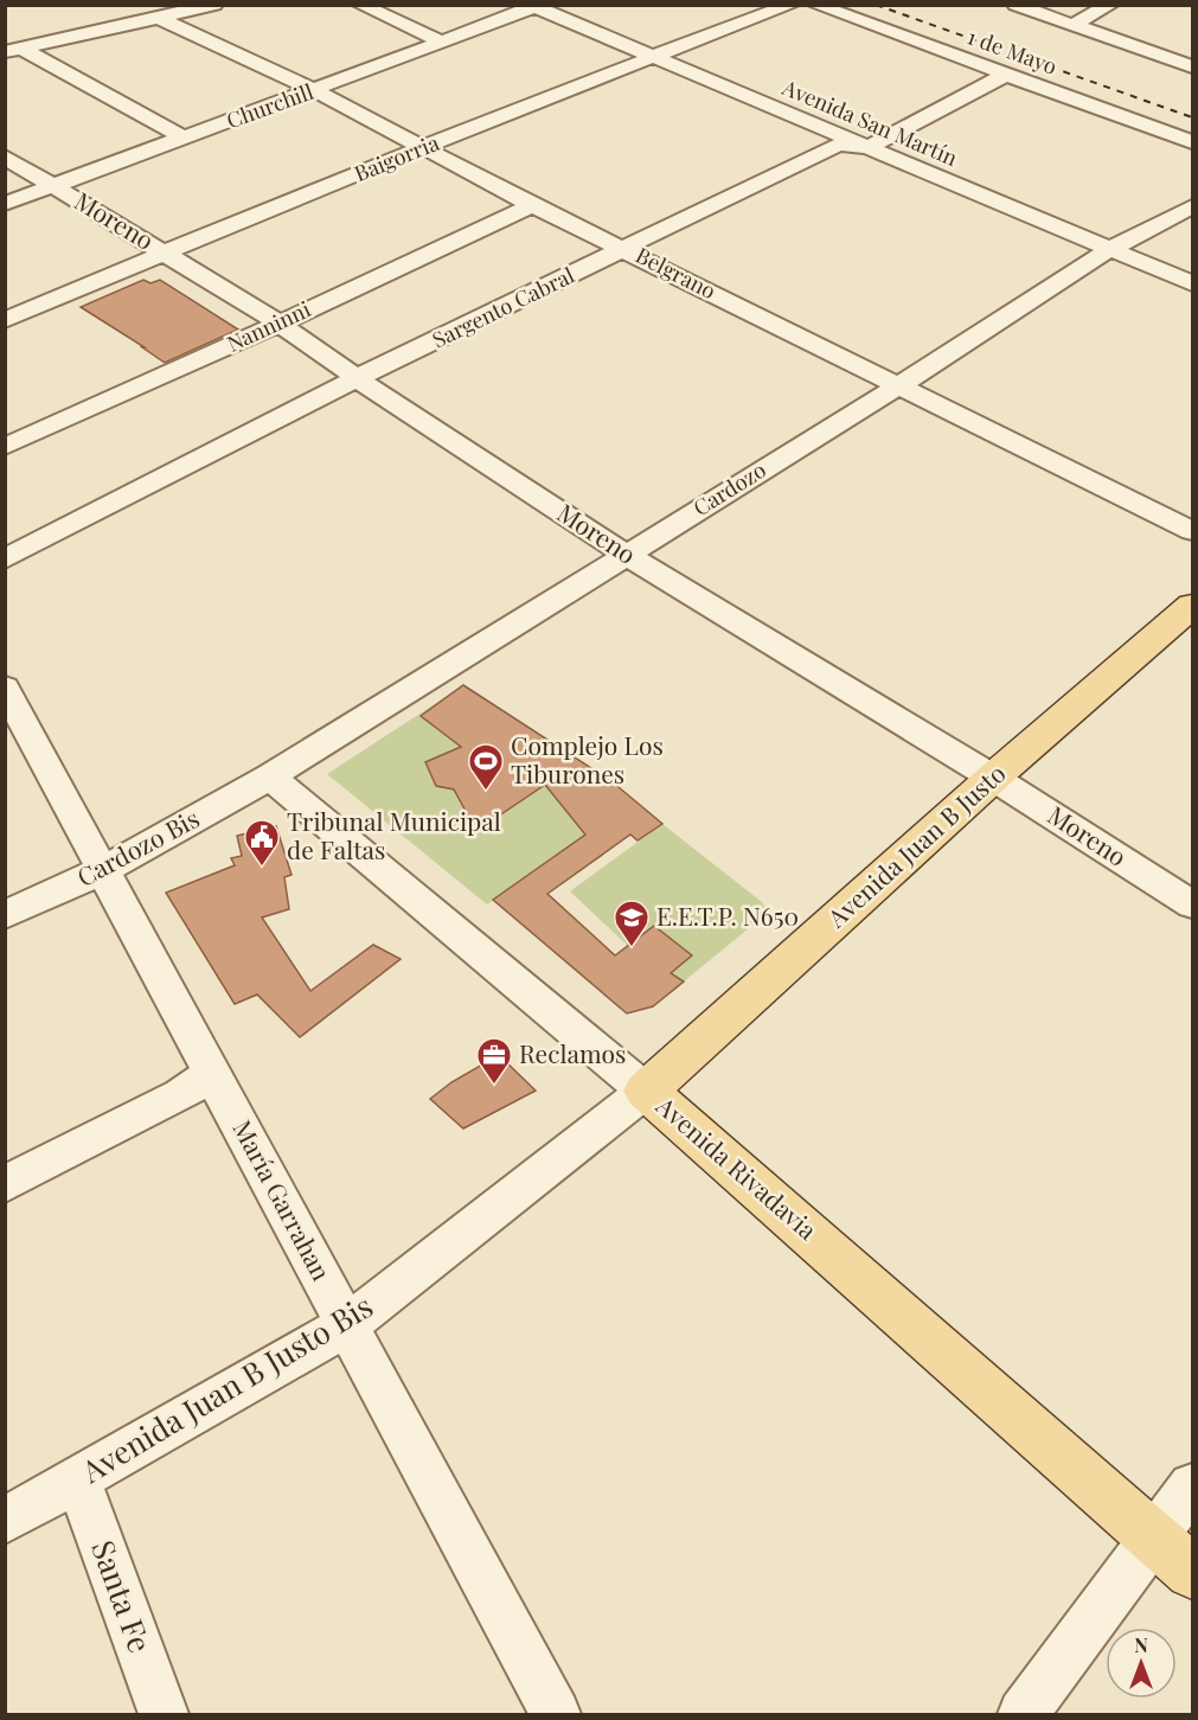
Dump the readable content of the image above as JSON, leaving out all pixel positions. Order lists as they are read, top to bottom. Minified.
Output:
{"streets":{"main road":["Avenida Juan B Justo","Avenida Rivadavia"],"street":["1 de Mayo","Churchill","Avenida San Martín","Baigorria","Moreno","Belgrano","Sargento Cabral","Nanninni","Cardozo","Cardozo Bis","María Garrahan","Avenida Juan B Justo Bis","Santa Fe"]},"crossings":[["1 de Mayo","Sargento Cabral"],["Churchill","Avenida San Martín"],["Churchill","Moreno"],["Churchill","Belgrano"],["Avenida San Martín","Baigorria"],["Avenida San Martín","Sargento Cabral"],["Avenida San Martín","Cardozo"],["Baigorria","Moreno"],["Baigorria","Belgrano"],["Moreno","Sargento Cabral"],["Moreno","Nanninni"],["Moreno","Cardozo"],["Moreno","Avenida Juan B Justo"],["Belgrano","Sargento Cabral"],["Belgrano","Nanninni"],["Belgrano","Cardozo"],["Cardozo","Cardozo Bis"],["Cardozo","Avenida Rivadavia"],["Avenida Juan B Justo","Avenida Rivadavia"],["Avenida Juan B Justo","Avenida Juan B Justo Bis"],["Cardozo Bis","Avenida Rivadavia"],["Cardozo Bis","María Garrahan"],["Avenida Rivadavia","Avenida Juan B Justo Bis"],["María Garrahan","Avenida Juan B Justo Bis"],["Avenida Juan B Justo Bis","Santa Fe"]],"places":{"sports":["Complejo Los Tiburones"],"public building":["Tribunal Municipal de Faltas"],"school or university":["E.E.T.P. N650"],"office":["Reclamos"]},"north":"top"}
